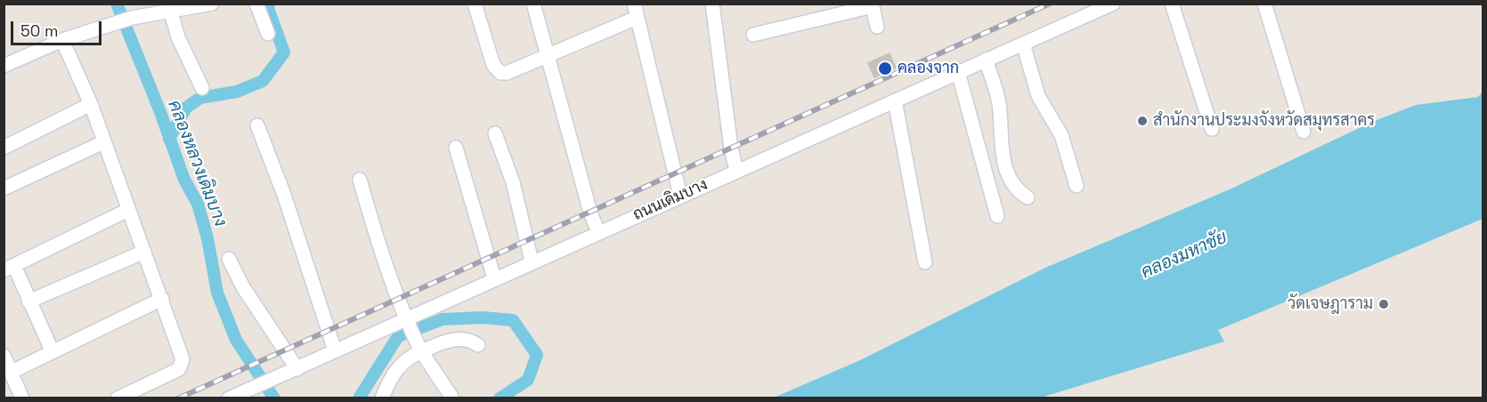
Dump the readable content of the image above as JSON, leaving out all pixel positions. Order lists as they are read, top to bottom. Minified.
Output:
{"streets":{"street":["ถนนเดิมบาง"]},"water":["คลองหลวงเดิมบาง","คลองมหาชัย"],"places":["คลองจาก","สำนักงานประมงจังหวัดสมุทรสาคร","วัดเจษฎาราม"],"scale_bar":"50 m"}
